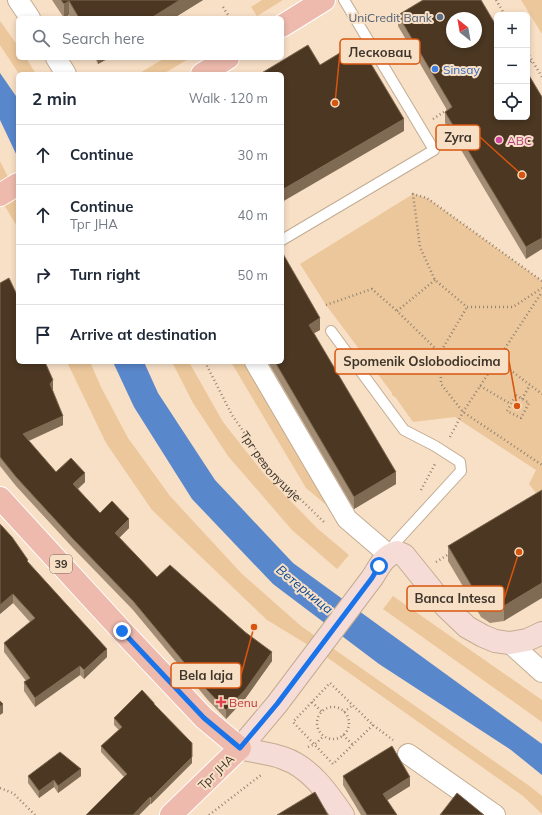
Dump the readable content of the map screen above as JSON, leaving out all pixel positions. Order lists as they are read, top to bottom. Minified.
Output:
{"streets":{"main road":["39","Трг ЈНА"],"path":["Трг револуције"]},"crossings":[["39","Трг ЈНА"]],"water":["Ветерница"],"places":{"other":["UniCredit Bank","Sinsay","Лесковац","ABC","Zyra","Spomenik Oslobodiocima","Banca Intesa","Bela laja"],"health":["Benu"]},"north":"top left","page":{"map_buttons":["+","−"],"search":"Search here","heading":["2 min","Walk · 120 m"],"list":[["Continue","30 m"],["Continue","Трг ЈНА","40 m"],["Turn right","50 m"],"Arrive at destination"]}}
